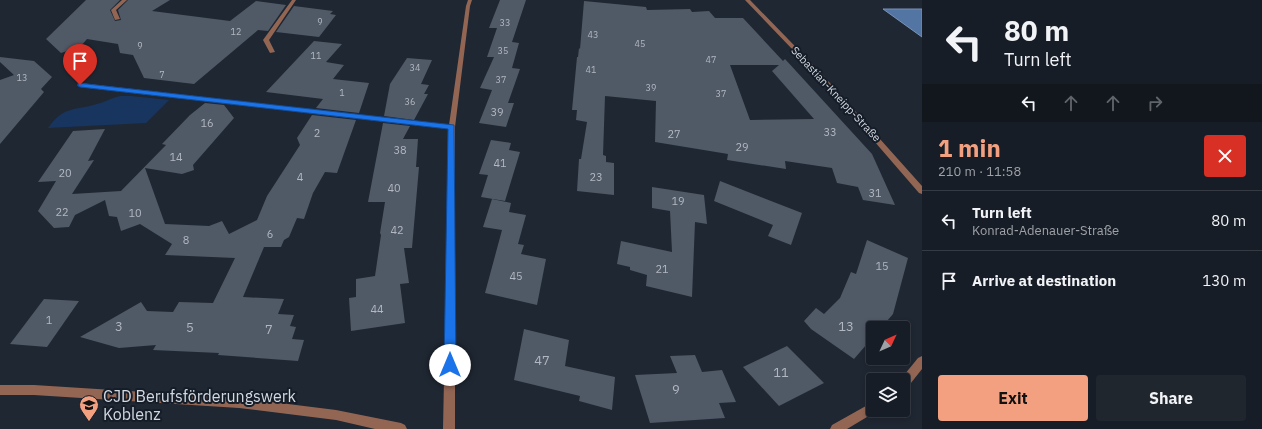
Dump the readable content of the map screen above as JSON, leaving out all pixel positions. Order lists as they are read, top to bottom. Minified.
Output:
{"streets":{"street":["Sebastian-Kneipp-Straße"]},"places":{"school or university":["CJD Berufsförderungswerk Koblenz"]},"house_numbers":["9","33","12","43","45","9","35","11","47","34","41","7","13","37","39","1","37","36","39","16","33","2","27","29","38","14","41","20","4","23","40","31","19","22","10","42","6","8","15","21","45","44","1","3","13","5","7","47","11","9"],"north":"top right","page":{"turn":["80 m","Turn left"],"heading":["1 min","210 m · 11:58"],"list":[{"name":"Turn left","note":"Konrad-Adenauer-Straße","value":"80 m"},{"name":"Arrive at destination","value":"130 m"}],"buttons":["Exit","Share"]}}
